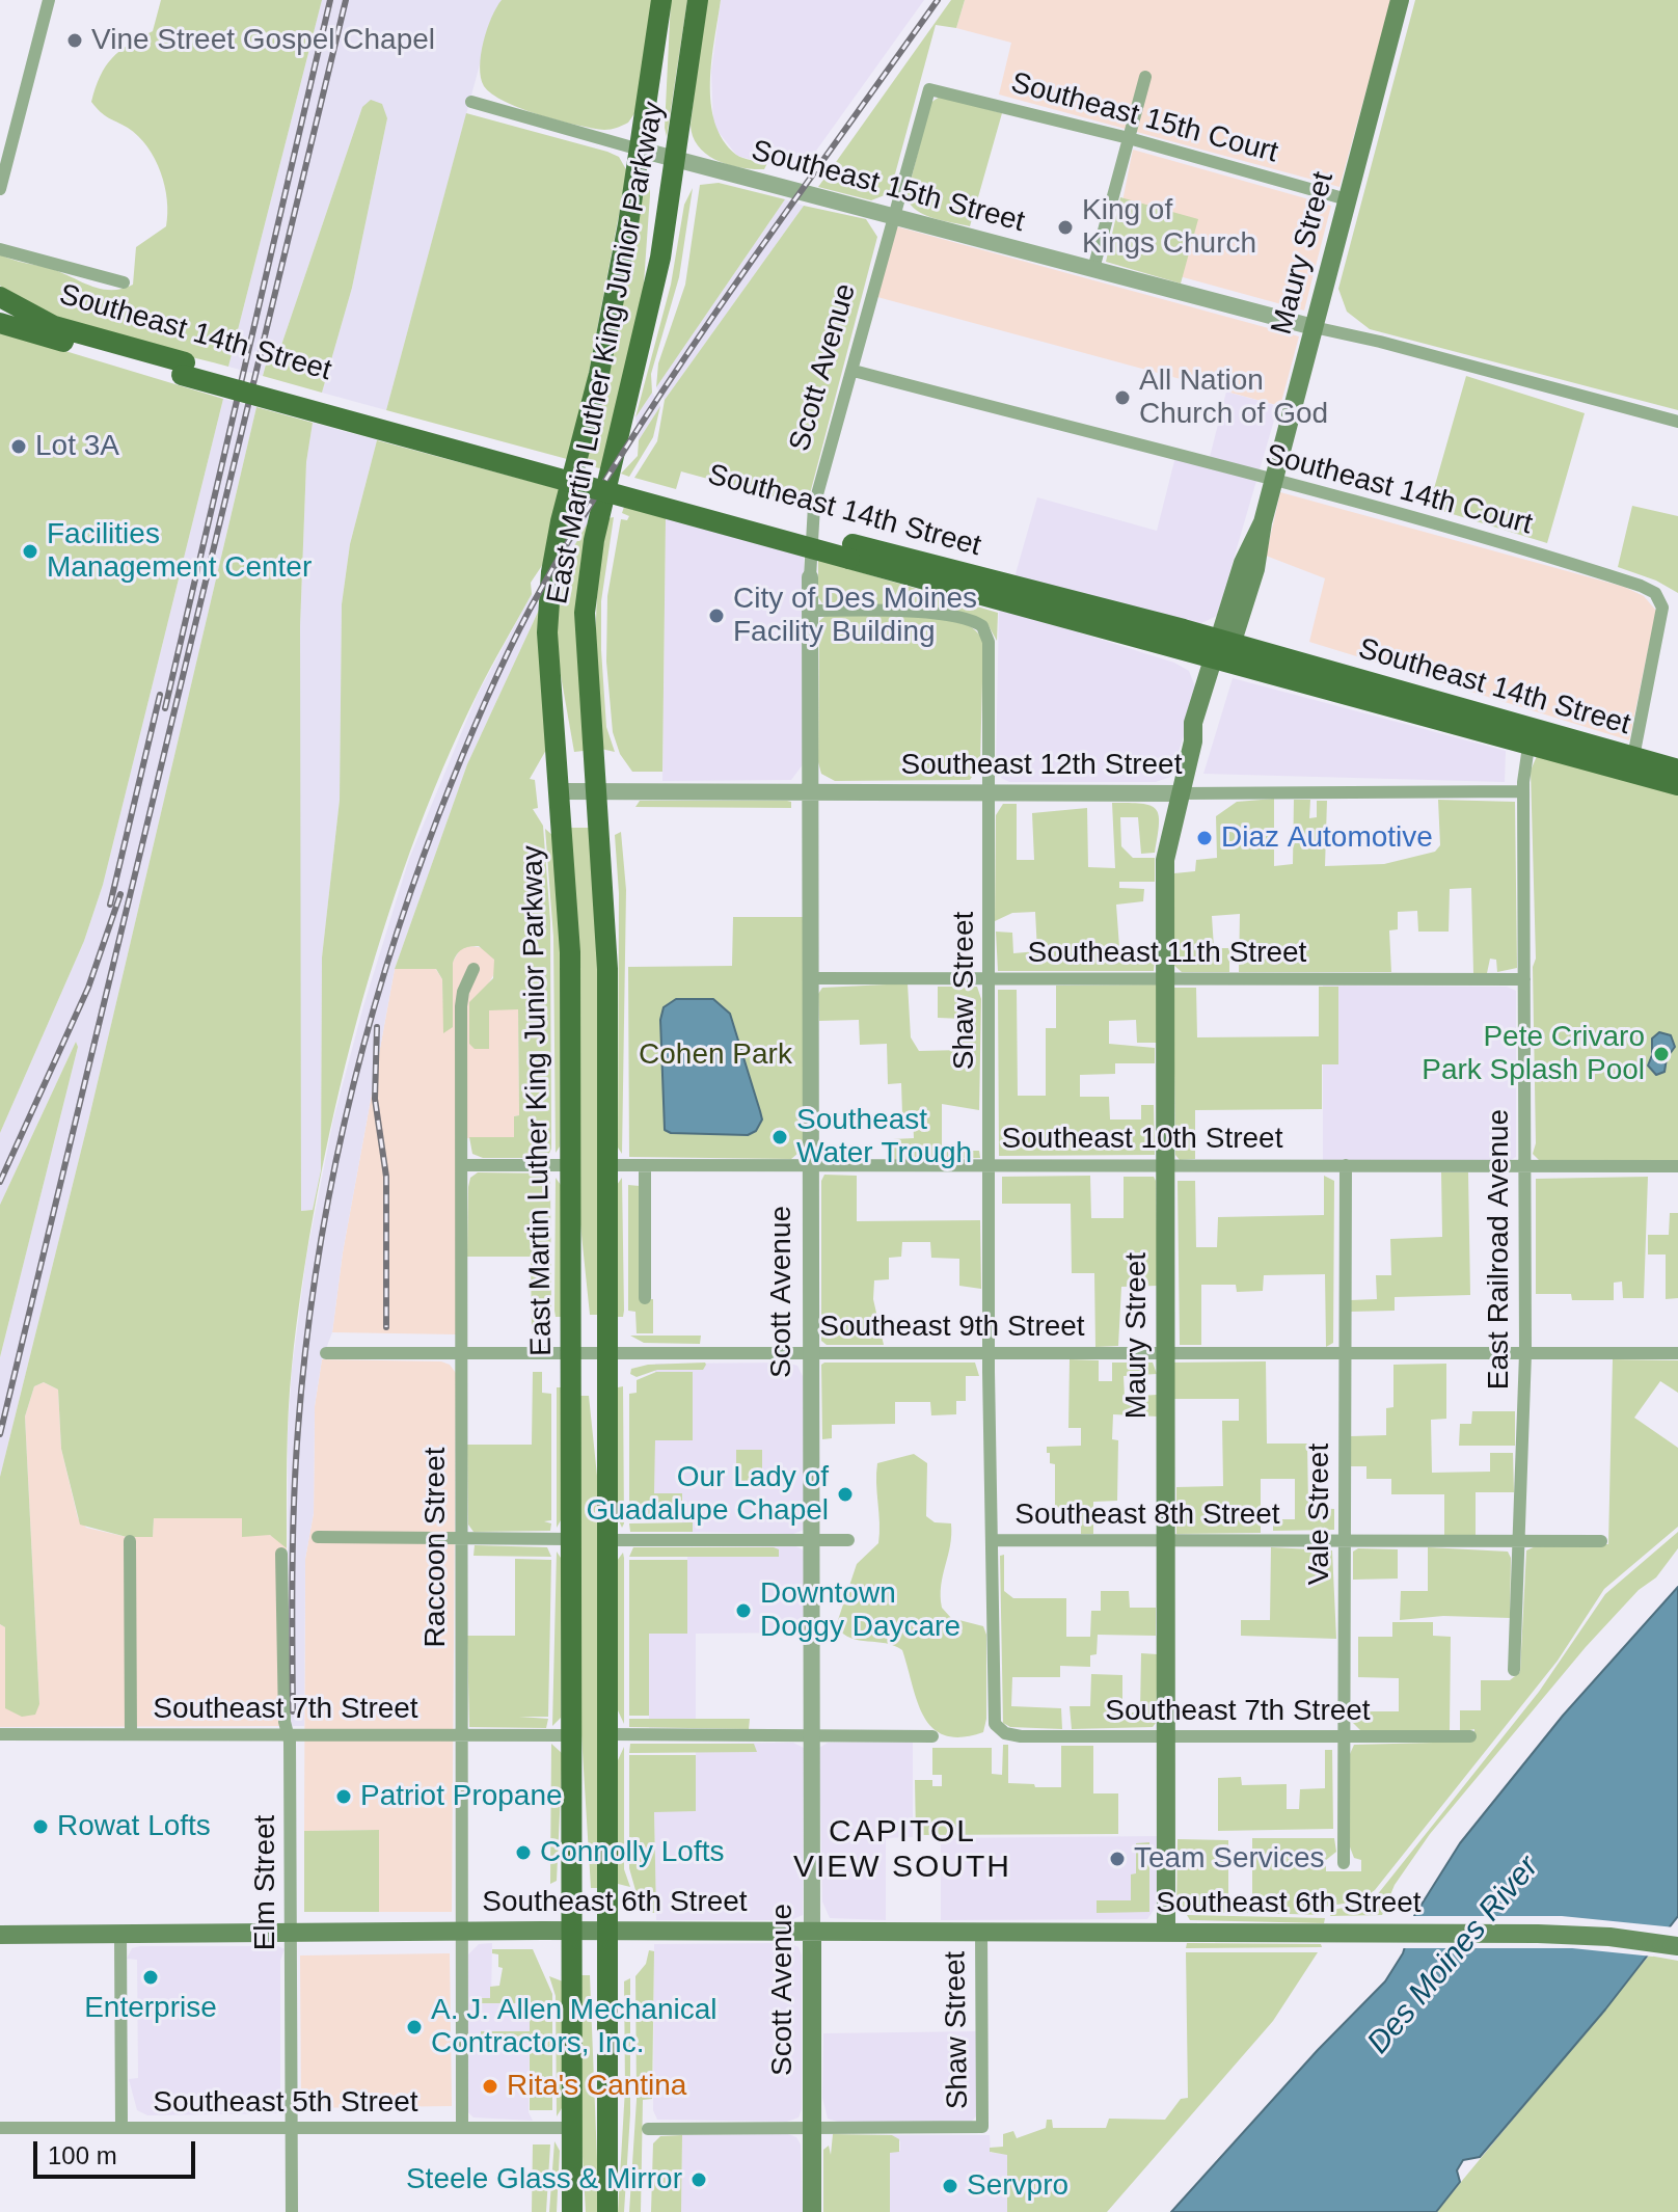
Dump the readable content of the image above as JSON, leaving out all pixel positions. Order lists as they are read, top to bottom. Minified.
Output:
{"streets":{"main road":["Maury Street","Southeast 14th Street","East Martin Luther King Junior Parkway","Scott Avenue","Southeast 6th Street"],"street":["Southeast 15th Court","Southeast 15th Street","Southeast 14th Court","Southeast 12th Street","Southeast 11th Street","Shaw Street","Southeast 10th Street","East Railroad Avenue","Southeast 9th Street","Vale Street","Southeast 8th Street","Raccoon Street","Southeast 7th Street","Elm Street","Southeast 5th Street"]},"crossings":[["Southeast 15th Court","Maury Street"],["Southeast 15th Court","Scott Avenue"],["Southeast 15th Street","Maury Street"],["Southeast 15th Street","East Martin Luther King Junior Parkway"],["Southeast 15th Street","Scott Avenue"],["Maury Street","Southeast 14th Street"],["Maury Street","Southeast 14th Court"],["Maury Street","Southeast 12th Street"],["Maury Street","Southeast 11th Street"],["Maury Street","Southeast 10th Street"],["Maury Street","Southeast 9th Street"],["Maury Street","Southeast 8th Street"],["Maury Street","Southeast 7th Street"],["Maury Street","Southeast 6th Street"],["Southeast 14th Street","Southeast 14th Court"],["Southeast 14th Street","East Railroad Avenue"],["East Martin Luther King Junior Parkway","Southeast 12th Street"],["East Martin Luther King Junior Parkway","Southeast 10th Street"],["East Martin Luther King Junior Parkway","Southeast 9th Street"],["East Martin Luther King Junior Parkway","Southeast 7th Street"],["East Martin Luther King Junior Parkway","Southeast 6th Street"],["East Martin Luther King Junior Parkway","Southeast 5th Street"],["Scott Avenue","Southeast 14th Court"],["Scott Avenue","Southeast 12th Street"],["Scott Avenue","Southeast 11th Street"],["Scott Avenue","Shaw Street"],["Scott Avenue","Southeast 10th Street"],["Scott Avenue","Southeast 9th Street"],["Scott Avenue","Southeast 6th Street"],["Southeast 12th Street","Shaw Street"],["Southeast 12th Street","East Railroad Avenue"],["Southeast 11th Street","Shaw Street"],["Southeast 11th Street","East Railroad Avenue"],["Shaw Street","Southeast 10th Street"],["Shaw Street","Southeast 9th Street"],["Shaw Street","Southeast 8th Street"],["Shaw Street","Southeast 7th Street"],["Shaw Street","Southeast 6th Street"],["Southeast 10th Street","East Railroad Avenue"],["Southeast 10th Street","Vale Street"],["East Railroad Avenue","Southeast 9th Street"],["East Railroad Avenue","Southeast 8th Street"],["Southeast 9th Street","Vale Street"],["Southeast 9th Street","Raccoon Street"],["Vale Street","Southeast 8th Street"],["Vale Street","Southeast 7th Street"],["Raccoon Street","Southeast 7th Street"],["Raccoon Street","Southeast 6th Street"],["Raccoon Street","Southeast 5th Street"],["Southeast 7th Street","Elm Street"],["Elm Street","Southeast 6th Street"],["Elm Street","Southeast 5th Street"]],"districts":["CAPITOL VIEW SOUTH"],"water":["Des Moines River"],"parks":["Cohen Park"],"places":["Vine Street Gospel Chapel","King of Kings Church","All Nation Church of God","Lot 3A","Facilities Management Center","City of Des Moines Facility Building","Diaz Automotive","Pete Crivaro Park Splash Pool","Southeast Water Trough","Our Lady of Guadalupe Chapel","Downtown Doggy Daycare","Patriot Propane","Rowat Lofts","Connolly Lofts","Team Services","Enterprise","A. J. Allen Mechanical Contractors, Inc.","Rita's Cantina","Steele Glass & Mirror","Servpro"],"scale_bar":"100 m"}
